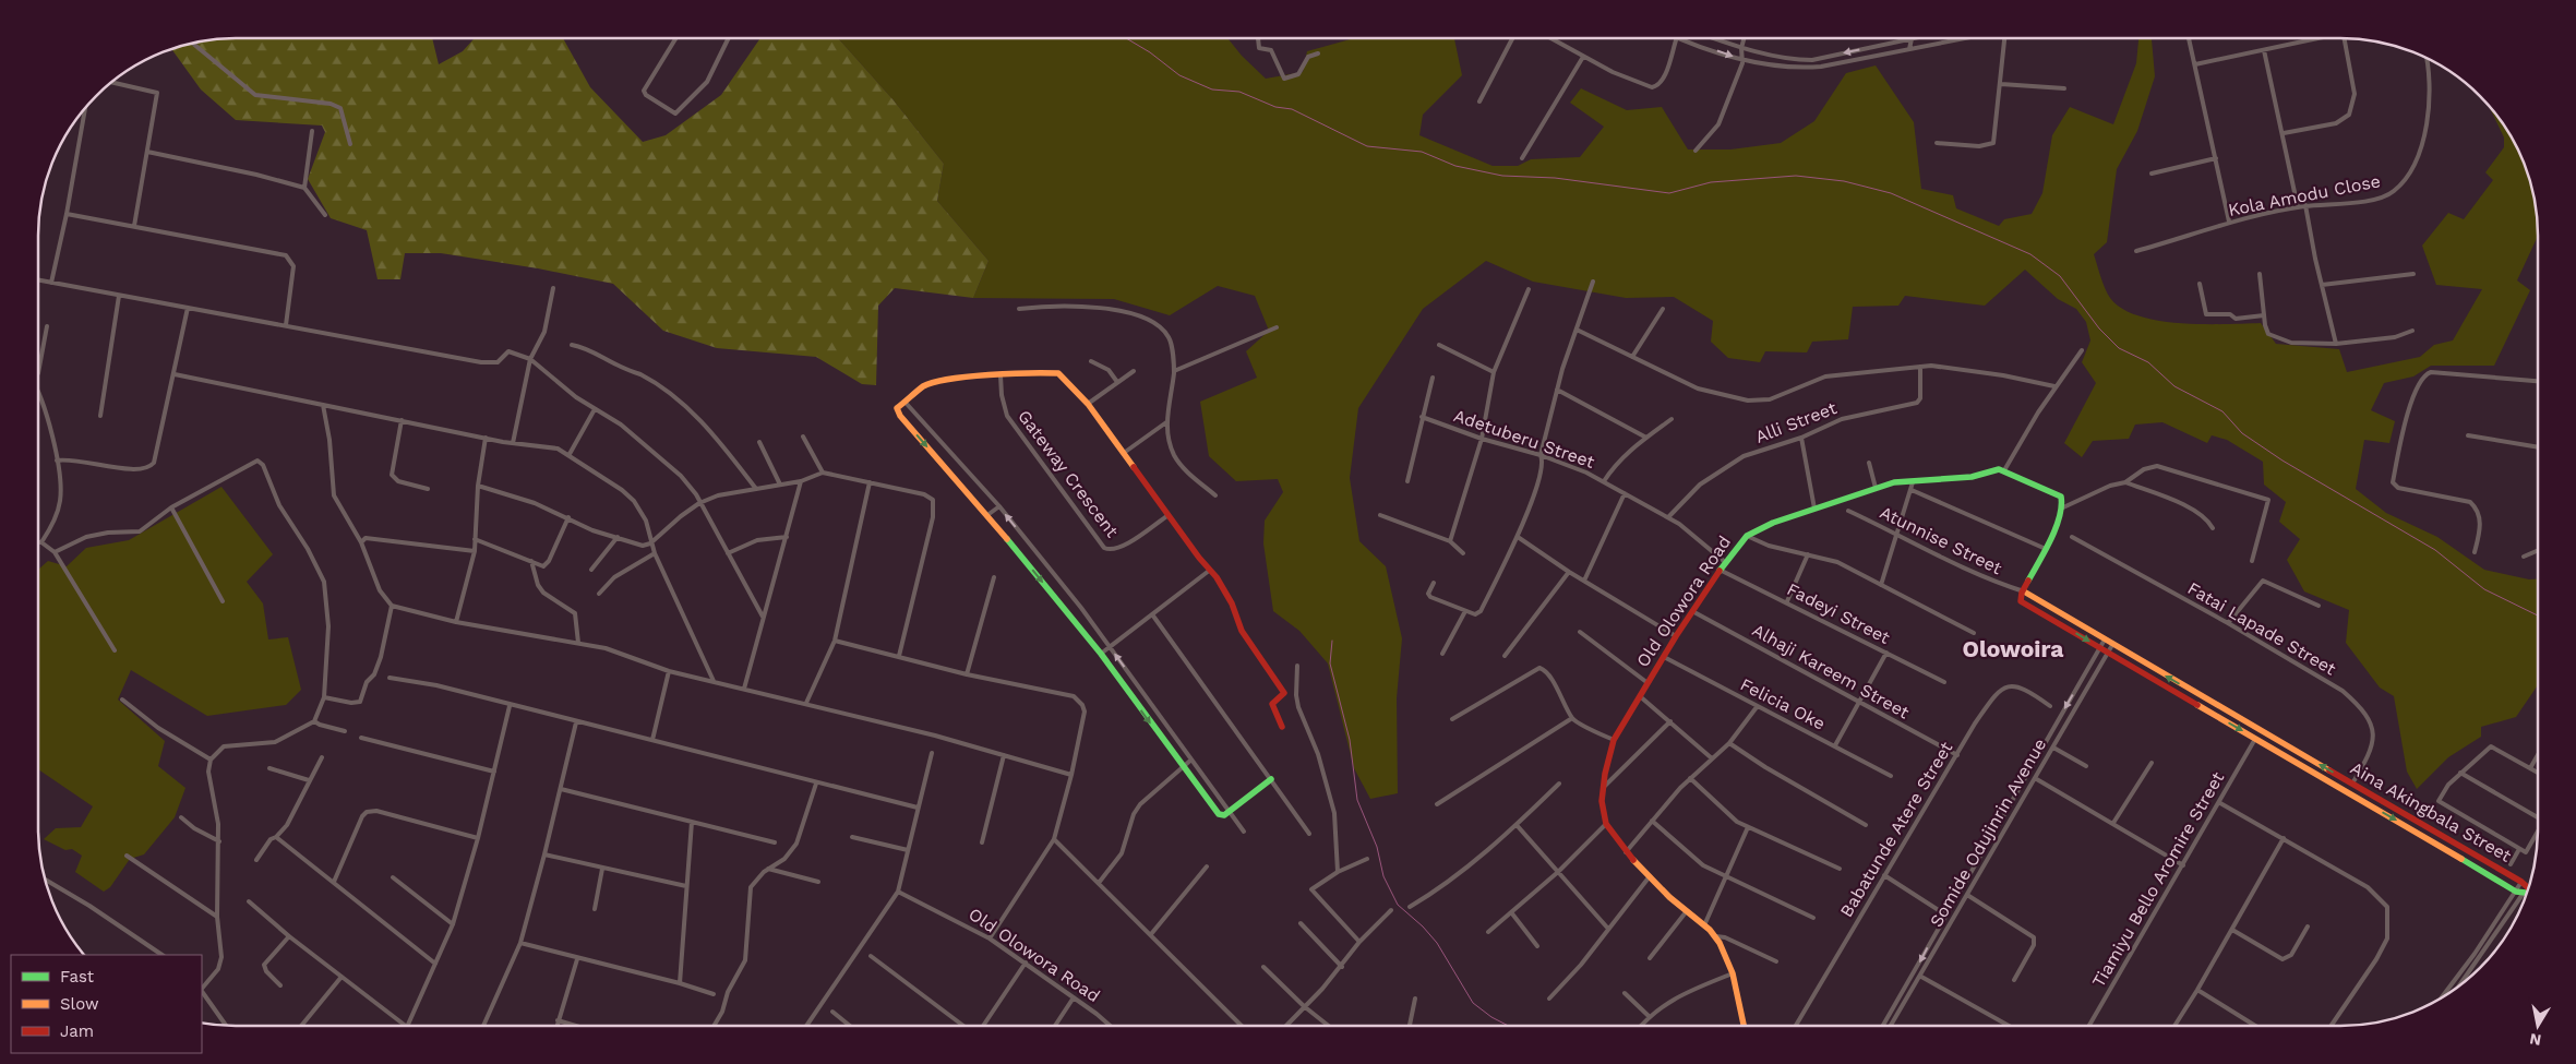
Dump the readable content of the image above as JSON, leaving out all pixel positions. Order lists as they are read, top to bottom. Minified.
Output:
{"streets":{"street":["Kola Amodu Close","Alli Street","Adetuberu Street","Gateway Crescent","Atunnise Street","Old Olowora Road","Fadeyi Street","Fatai Lapade Street","Alhaji Kareem Street","Felicia Oke","Aina Akingbala Street","Babatunde Atere Street","Somide Odujinrin Avenue","Tiamiyu Bello Aromire Street"]},"crossings":[["Alli Street","Adetuberu Street"],["Adetuberu Street","Old Olowora Road"],["Atunnise Street","Aina Akingbala Street"],["Old Olowora Road","Fadeyi Street"],["Old Olowora Road","Alhaji Kareem Street"],["Old Olowora Road","Felicia Oke"],["Fatai Lapade Street","Aina Akingbala Street"],["Alhaji Kareem Street","Babatunde Atere Street"],["Aina Akingbala Street","Somide Odujinrin Avenue"],["Aina Akingbala Street","Tiamiyu Bello Aromire Street"]],"districts":["Olowoira"],"legend":["Fast","Slow","Jam"],"north":"bottom"}
